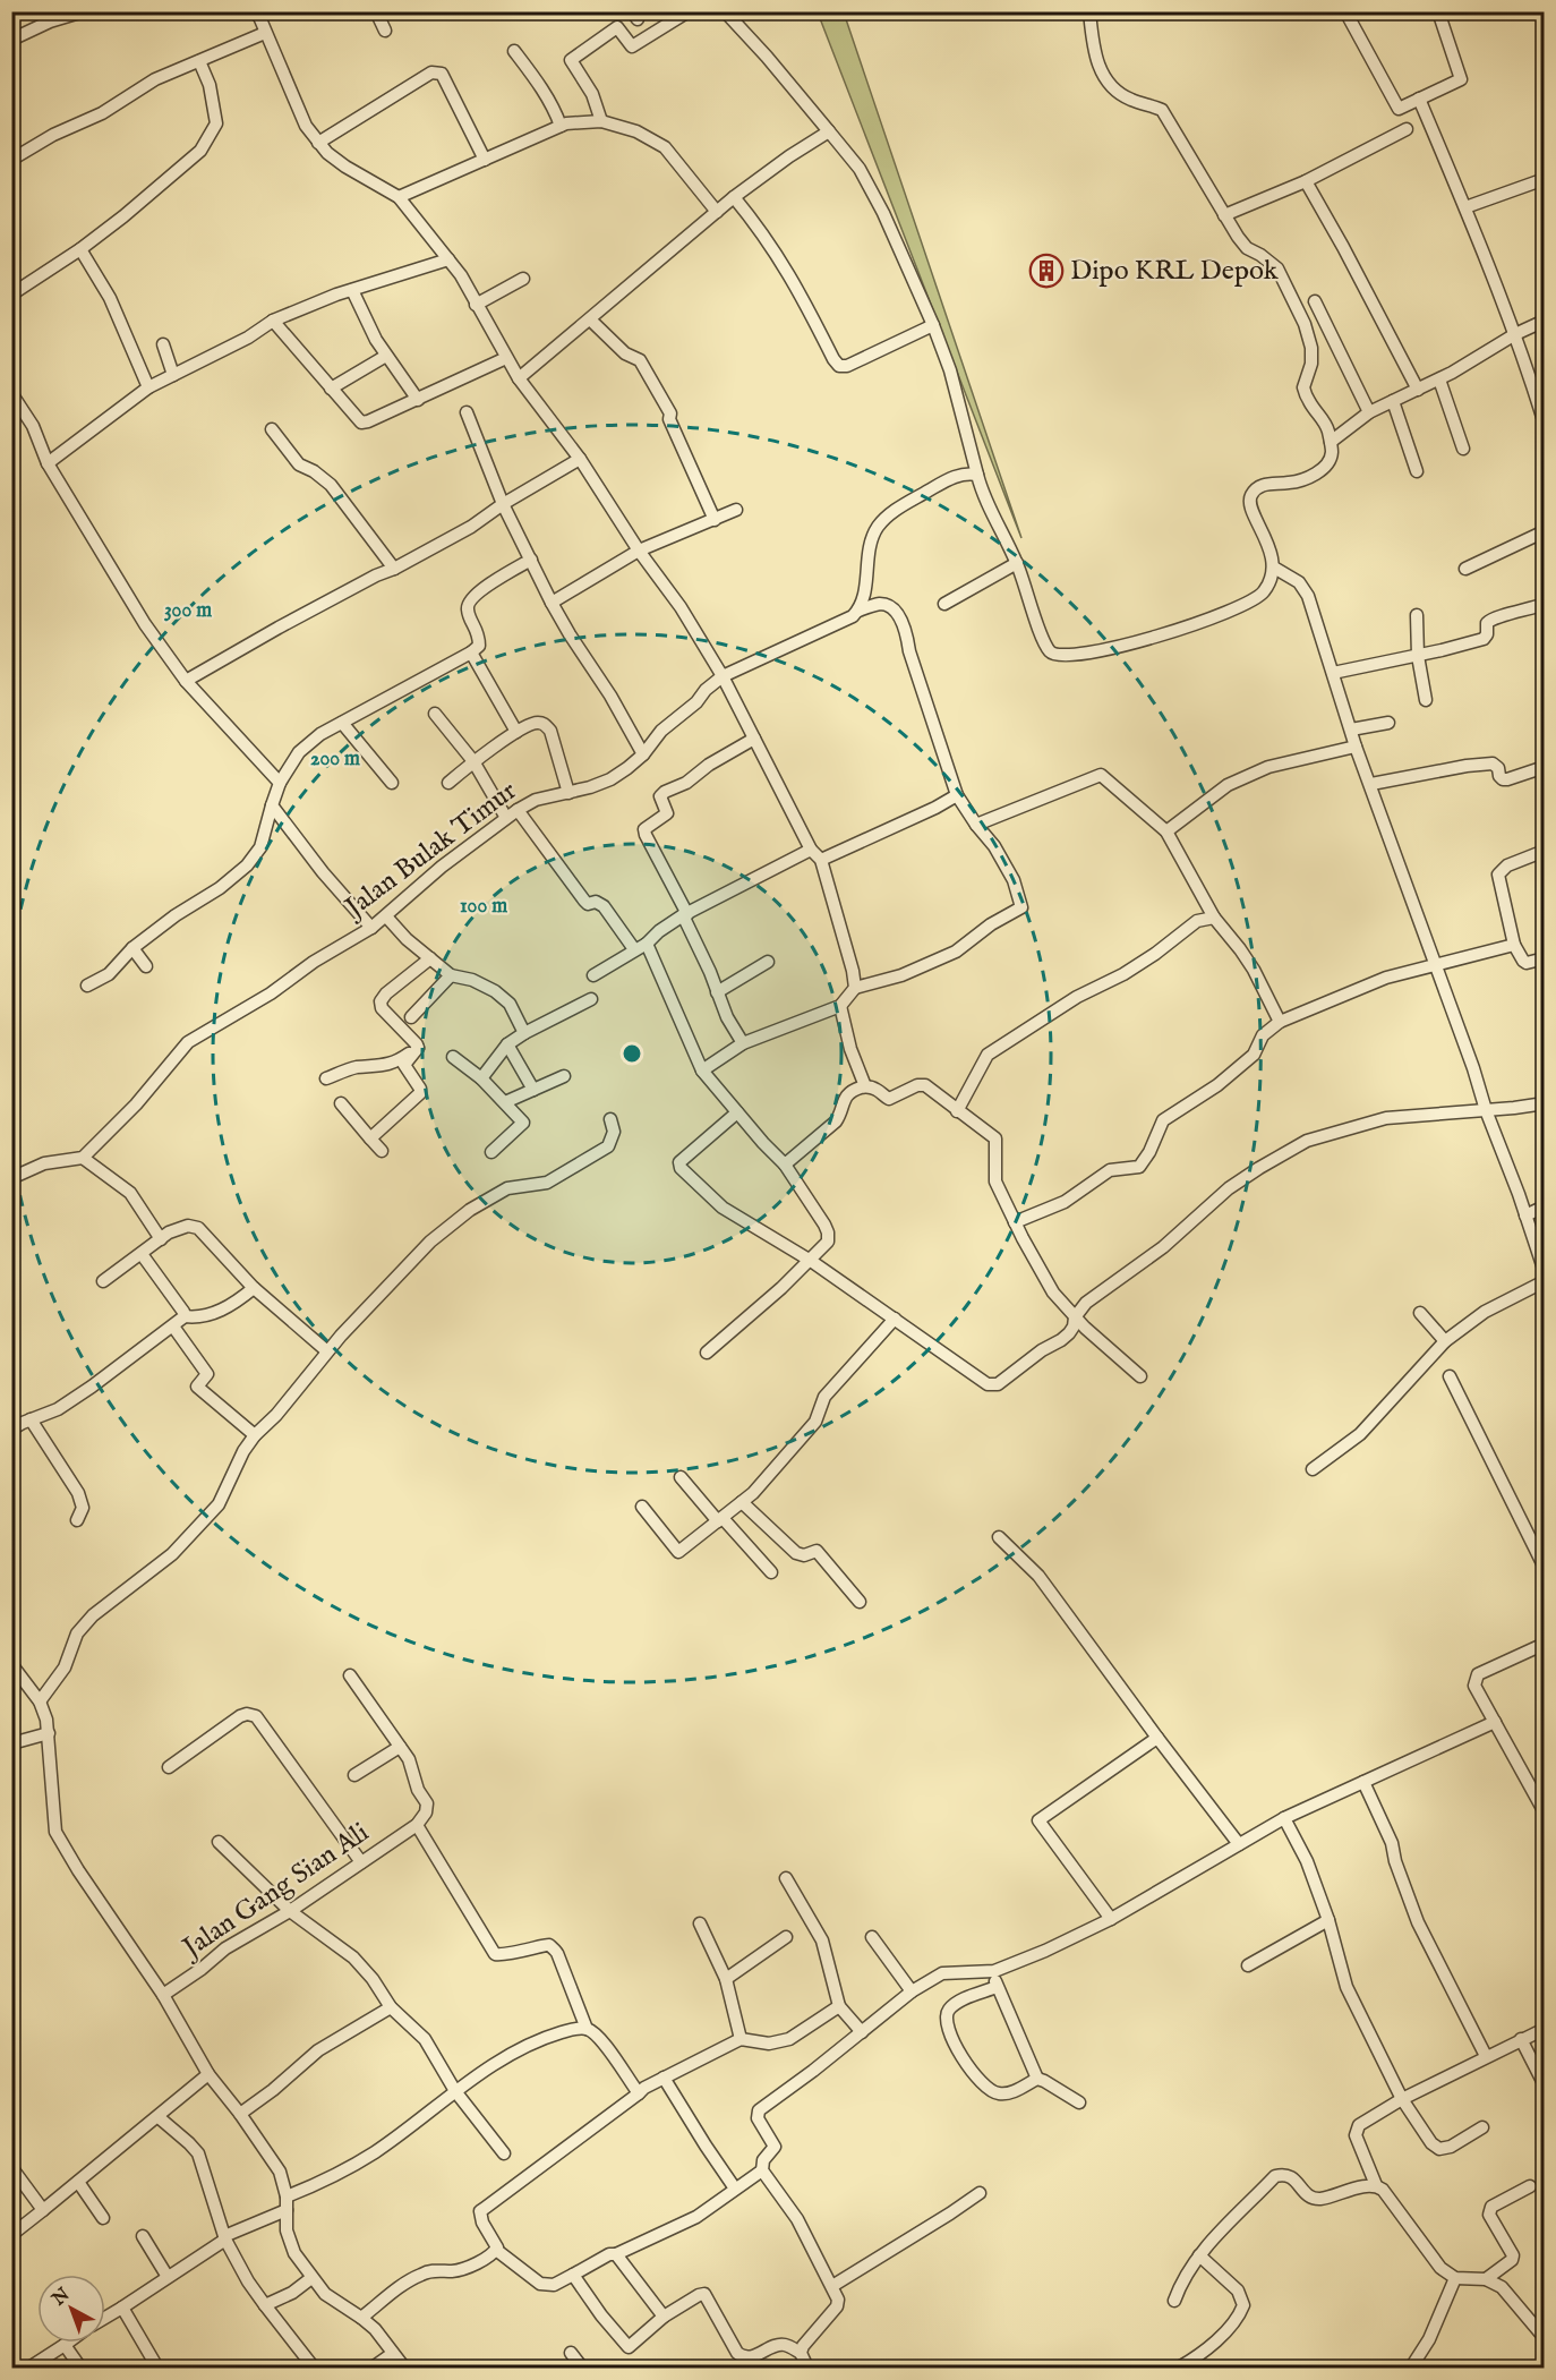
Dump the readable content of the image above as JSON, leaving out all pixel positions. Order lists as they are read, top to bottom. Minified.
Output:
{"streets":{"street":["Jalan Bulak Timur","Jalan Gang Sian Ali"]},"places":{"building":["Dipo KRL Depok"]},"north":"top left","rings":["300 m","200 m","100 m"]}
